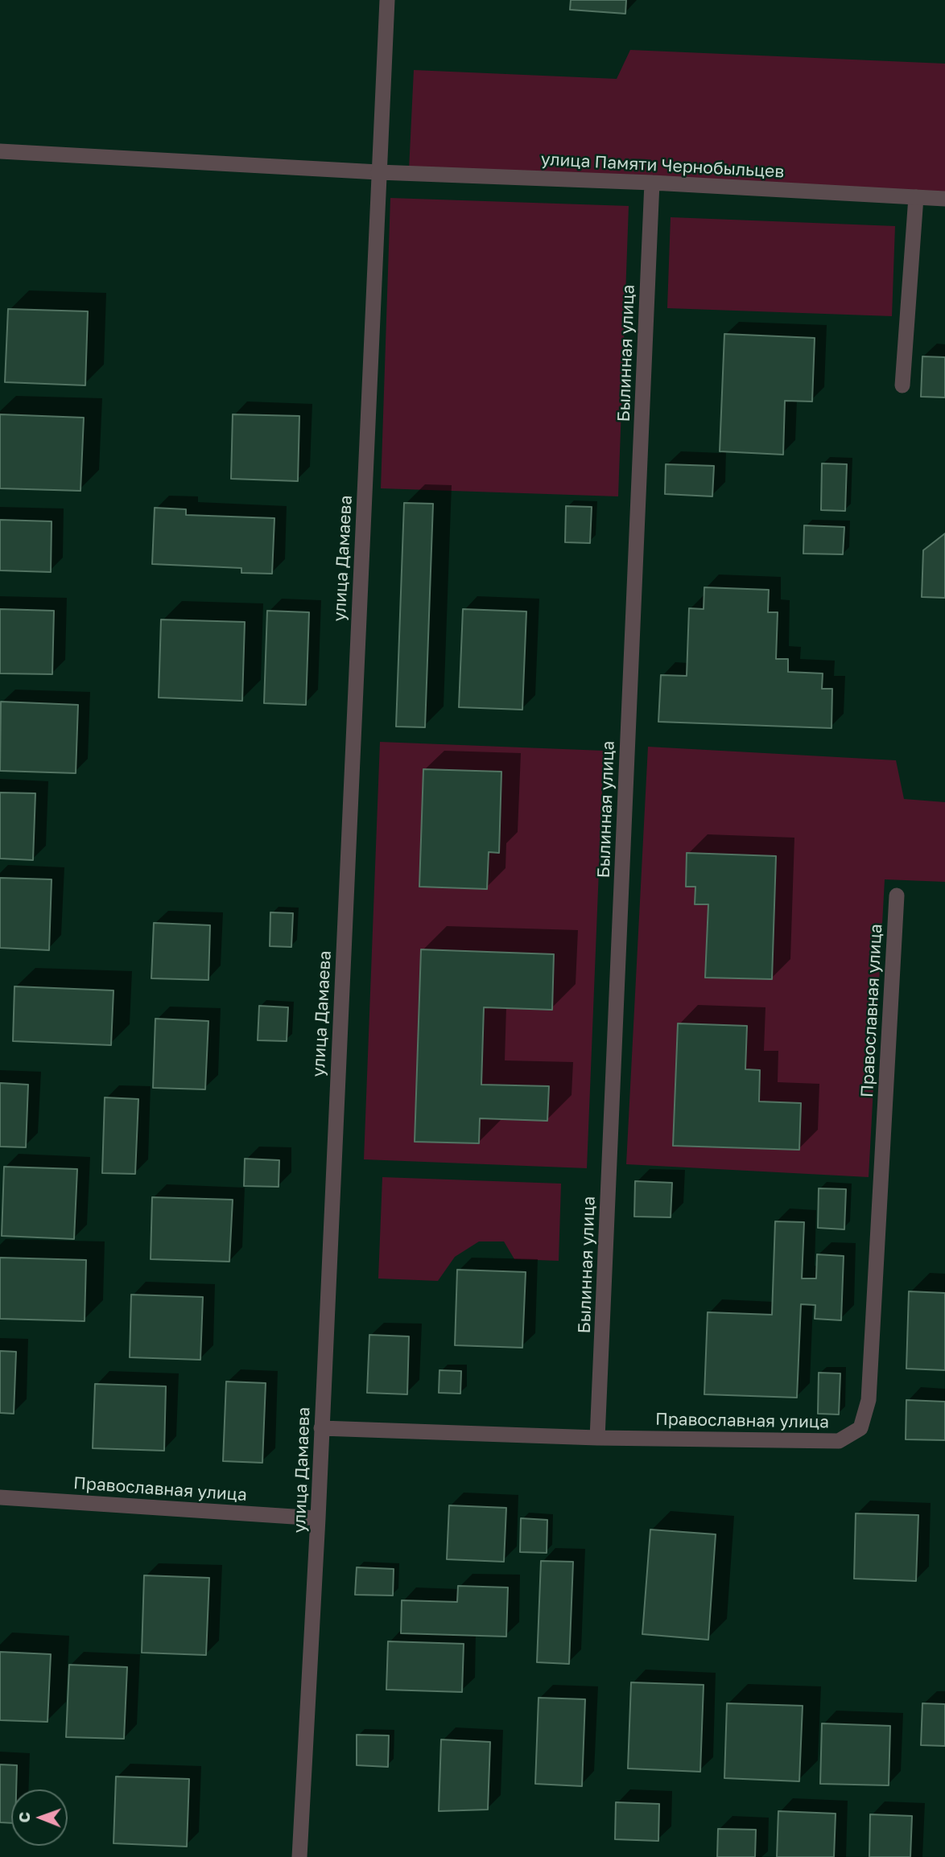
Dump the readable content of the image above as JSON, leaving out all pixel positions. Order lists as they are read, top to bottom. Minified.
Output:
{"streets":{"street":["улица Памяти Чернобыльцев","Былинная улица","улица Дамаева","Православная улица"]},"crossings":[["улица Памяти Чернобыльцев","Былинная улица"],["улица Памяти Чернобыльцев","улица Дамаева"],["Былинная улица","Православная улица"],["улица Дамаева","Православная улица"]],"north":"left"}
